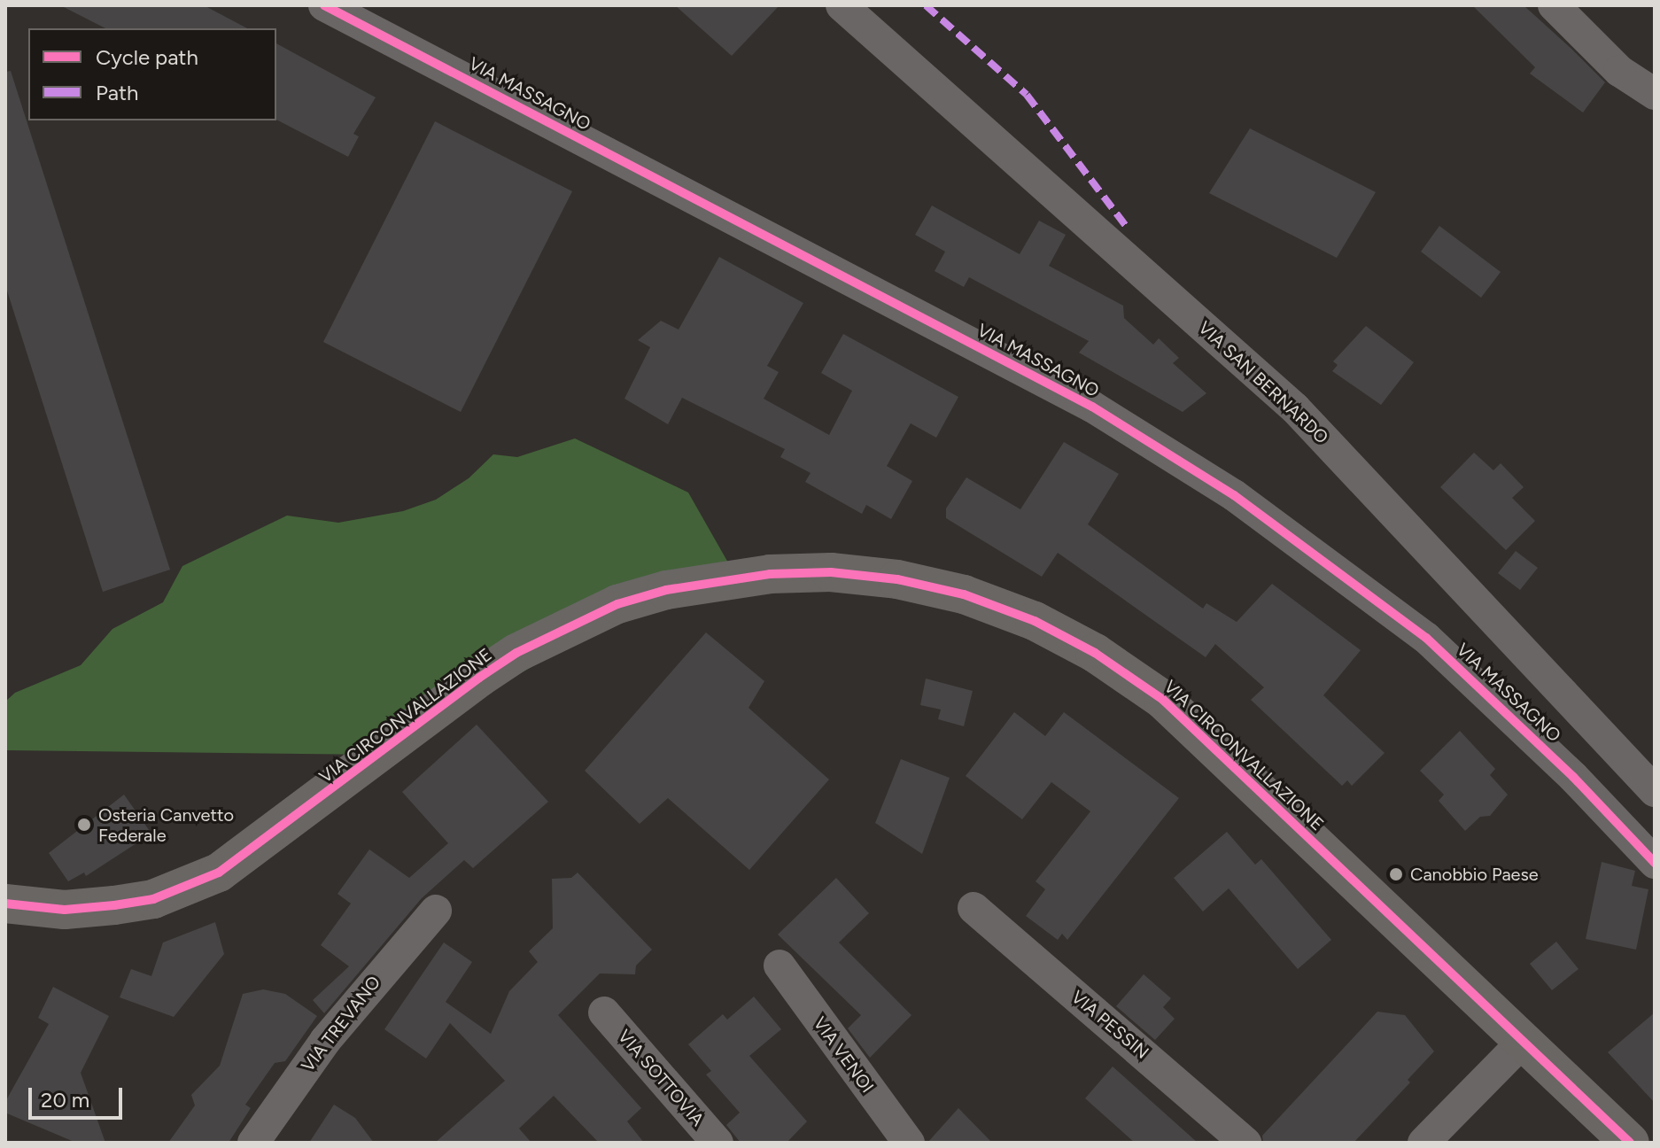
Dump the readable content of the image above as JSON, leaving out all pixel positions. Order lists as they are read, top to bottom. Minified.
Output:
{"streets":{"main road":["VIA CIRCONVALLAZIONE"],"street":["VIA MASSAGNO","VIA SAN BERNARDO","VIA TREVANO","VIA PESSIN","VIA VENOI","VIA SOTTOVIA"]},"places":["Osteria Canvetto Federale","Canobbio Paese"],"legend":["Cycle path","Path"],"scale_bar":"20 m"}
